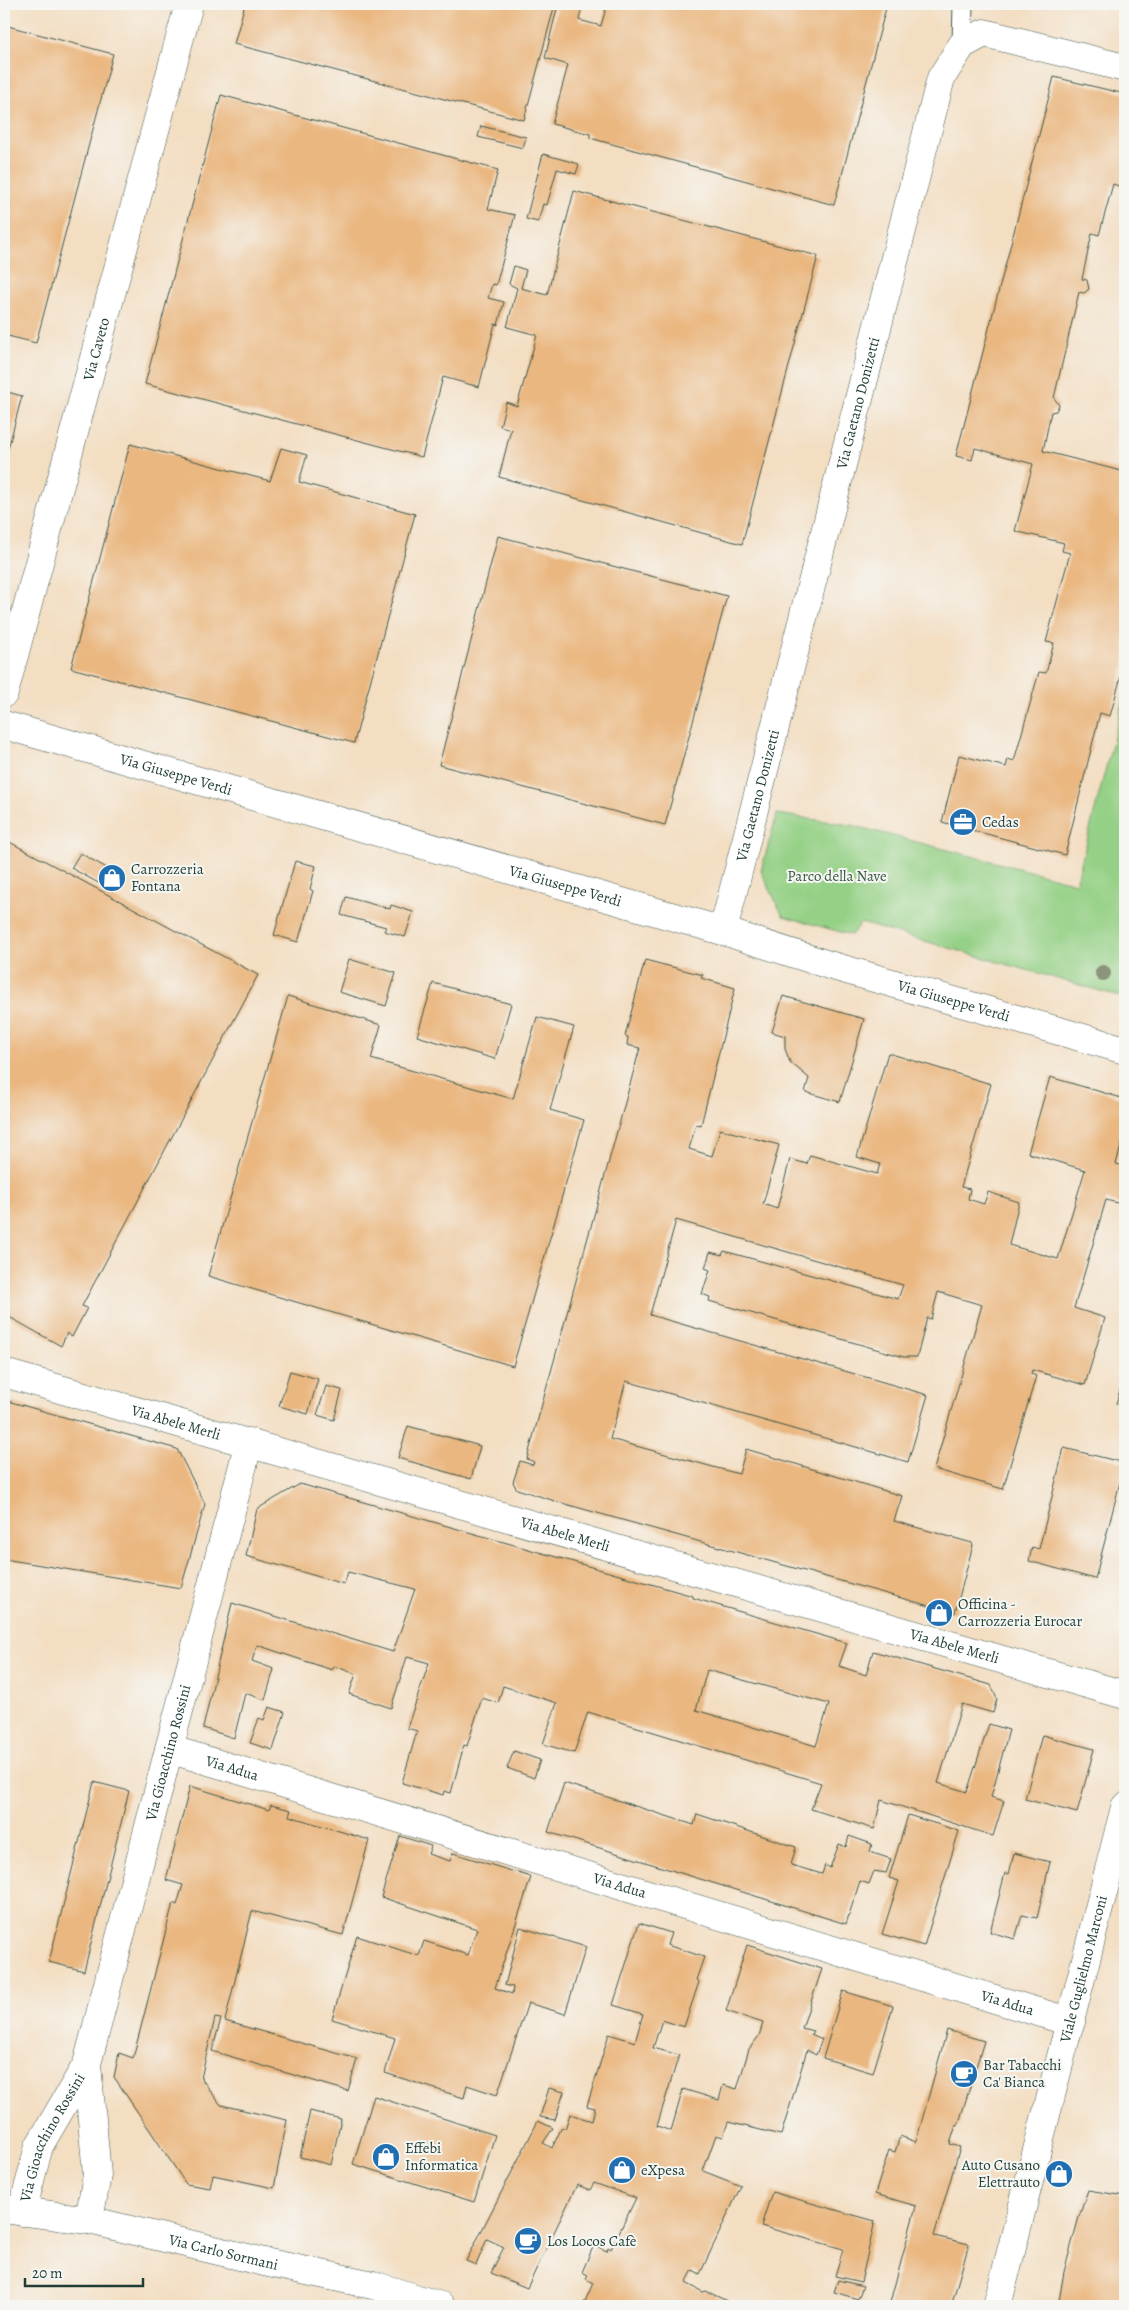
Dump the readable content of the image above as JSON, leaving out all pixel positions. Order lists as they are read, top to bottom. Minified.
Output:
{"streets":{"street":["Via Caveto","Via Gaetano Donizetti","Via Giuseppe Verdi","Via Abele Merli","Via Gioacchino Rossini","Via Adua","Viale Guglielmo Marconi","Via Carlo Sormani"]},"crossings":[["Via Gaetano Donizetti","Via Giuseppe Verdi"],["Via Abele Merli","Via Gioacchino Rossini"],["Via Gioacchino Rossini","Via Adua"],["Via Gioacchino Rossini","Via Carlo Sormani"],["Via Adua","Viale Guglielmo Marconi"]],"parks":["Parco della Nave"],"places":{"office":["Cedas"],"shop":["Carrozzeria Fontana","Officina - Carrozzeria Eurocar","Effebi Informatica","eXpesa","Auto Cusano Elettrauto"],"cafe":["Bar Tabacchi Ca' Bianca","Los Locos Cafè"]},"scale_bar":"20 m"}
